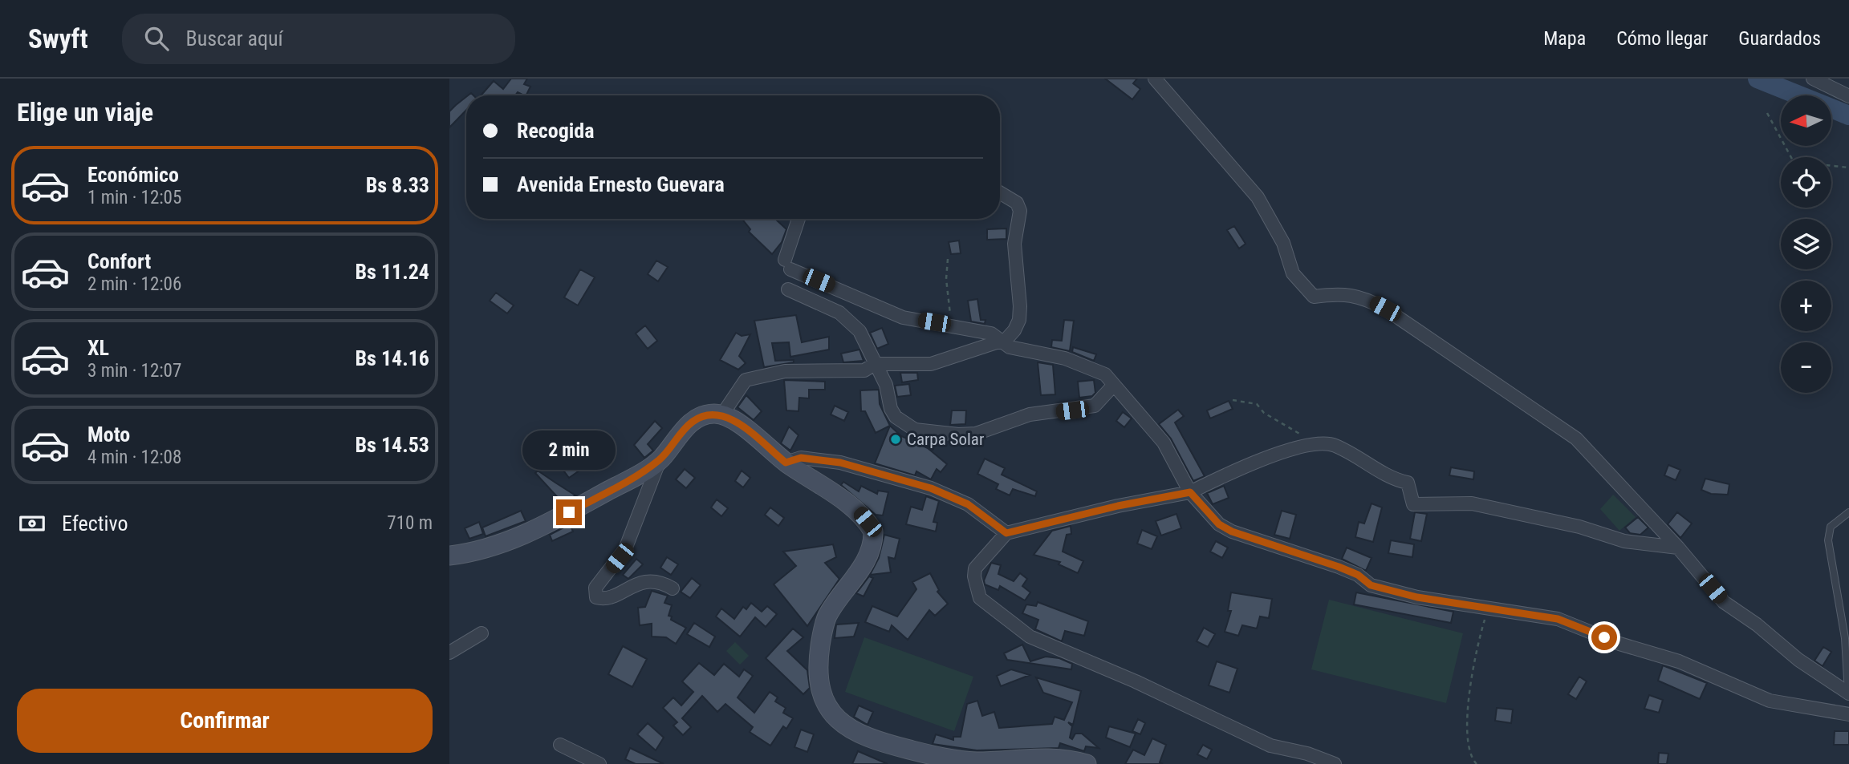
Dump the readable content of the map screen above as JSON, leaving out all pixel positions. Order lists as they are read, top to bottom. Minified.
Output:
{"places":["Carpa Solar"],"north":"left","page":{"header":"Swyft","search":"Buscar aquí","nav":["Mapa","Cómo llegar","Guardados"],"heading":"Elige un viaje","map_buttons":["+","−"],"banner":["Recogida","Avenida Ernesto Guevara"],"list":[{"name":"Económico","note":"1 min · 12:05","value":"Bs 8.33"},{"name":"Confort","note":"2 min · 12:06","value":"Bs 11.24"},{"name":"XL","note":"3 min · 12:07","value":"Bs 14.16"},{"name":"Moto","note":"4 min · 12:08","value":"Bs 14.53"}],"bubble":"2 min","pay":["Efectivo","710 m"],"buttons":"Confirmar"}}
